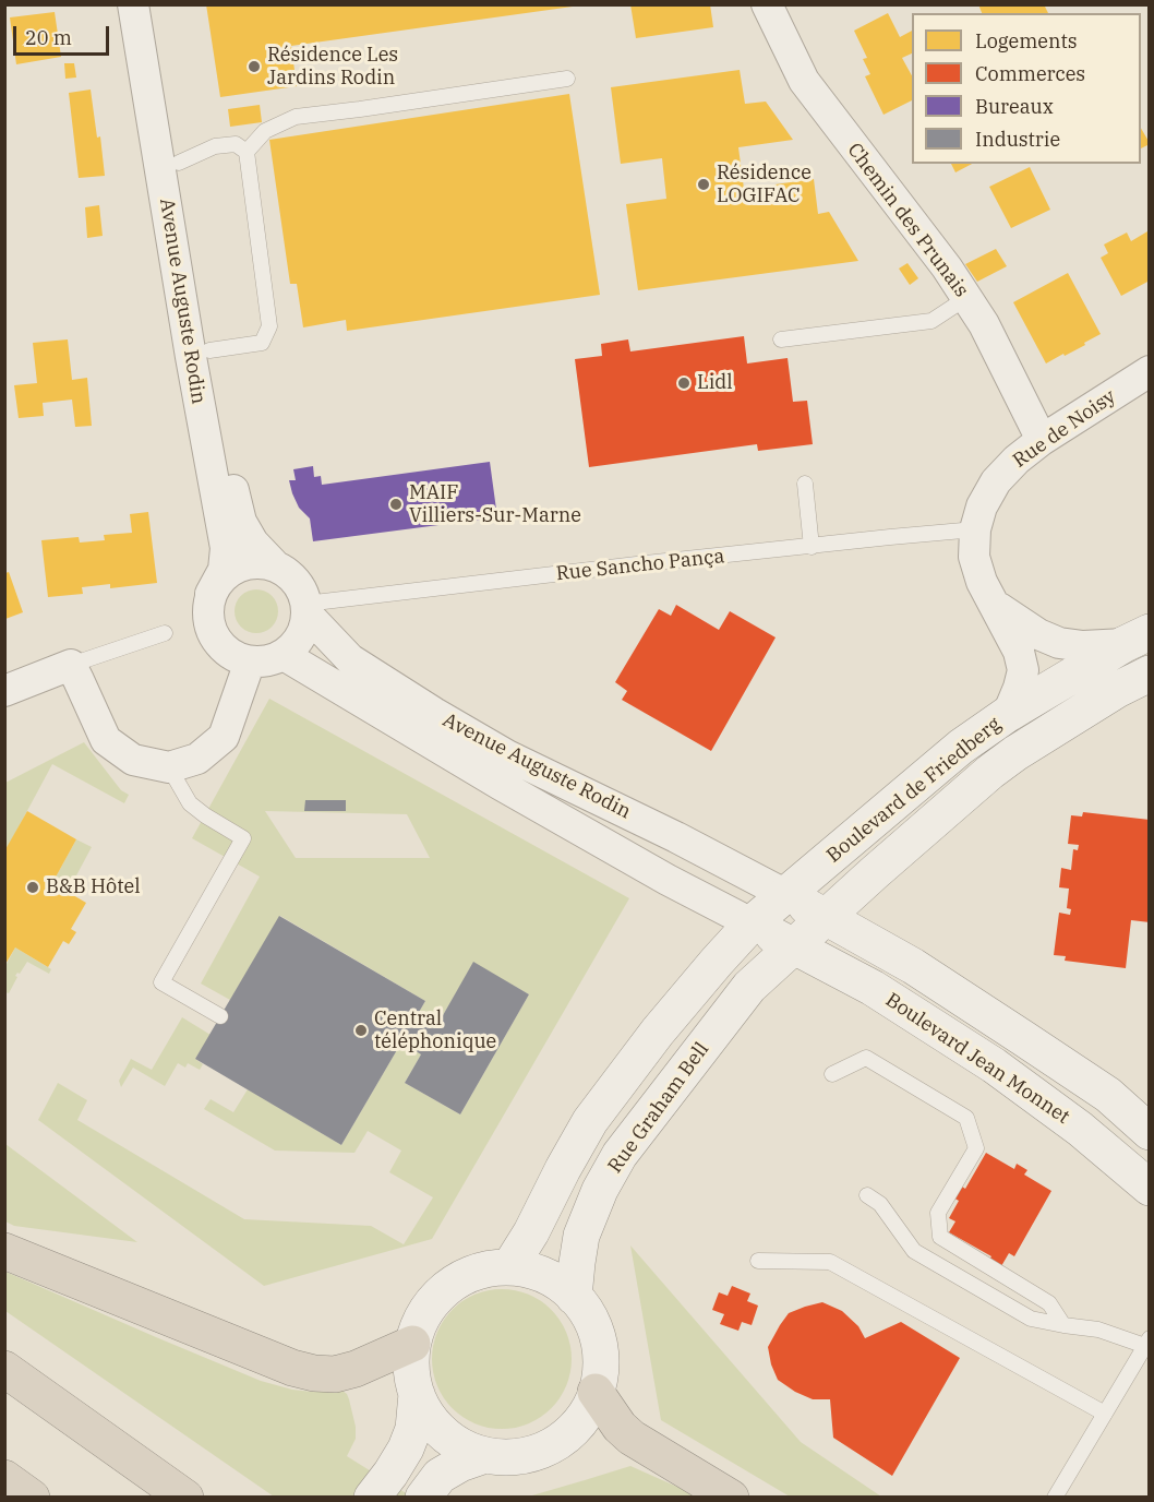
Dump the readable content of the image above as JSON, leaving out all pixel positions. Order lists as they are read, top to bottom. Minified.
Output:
{"streets":{"main road":["Boulevard de Friedberg","Boulevard Jean Monnet","Rue Graham Bell"],"street":["Chemin des Prunais","Avenue Auguste Rodin","Rue de Noisy"],"lane":["Rue Sancho Pança"]},"crossings":[["Chemin des Prunais","Rue de Noisy"],["Avenue Auguste Rodin","Rue Sancho Pança"],["Avenue Auguste Rodin","Boulevard de Friedberg"],["Avenue Auguste Rodin","Boulevard Jean Monnet"],["Rue de Noisy","Rue Sancho Pança"],["Rue de Noisy","Boulevard de Friedberg"],["Boulevard de Friedberg","Boulevard Jean Monnet"],["Boulevard de Friedberg","Rue Graham Bell"],["Boulevard Jean Monnet","Rue Graham Bell"]],"places":["Résidence Les Jardins Rodin","Résidence LOGIFAC","Lidl","MAIF Villiers-Sur-Marne","B&B Hôtel","Central téléphonique"],"legend":["Logements","Commerces","Bureaux","Industrie"],"scale_bar":"20 m"}
